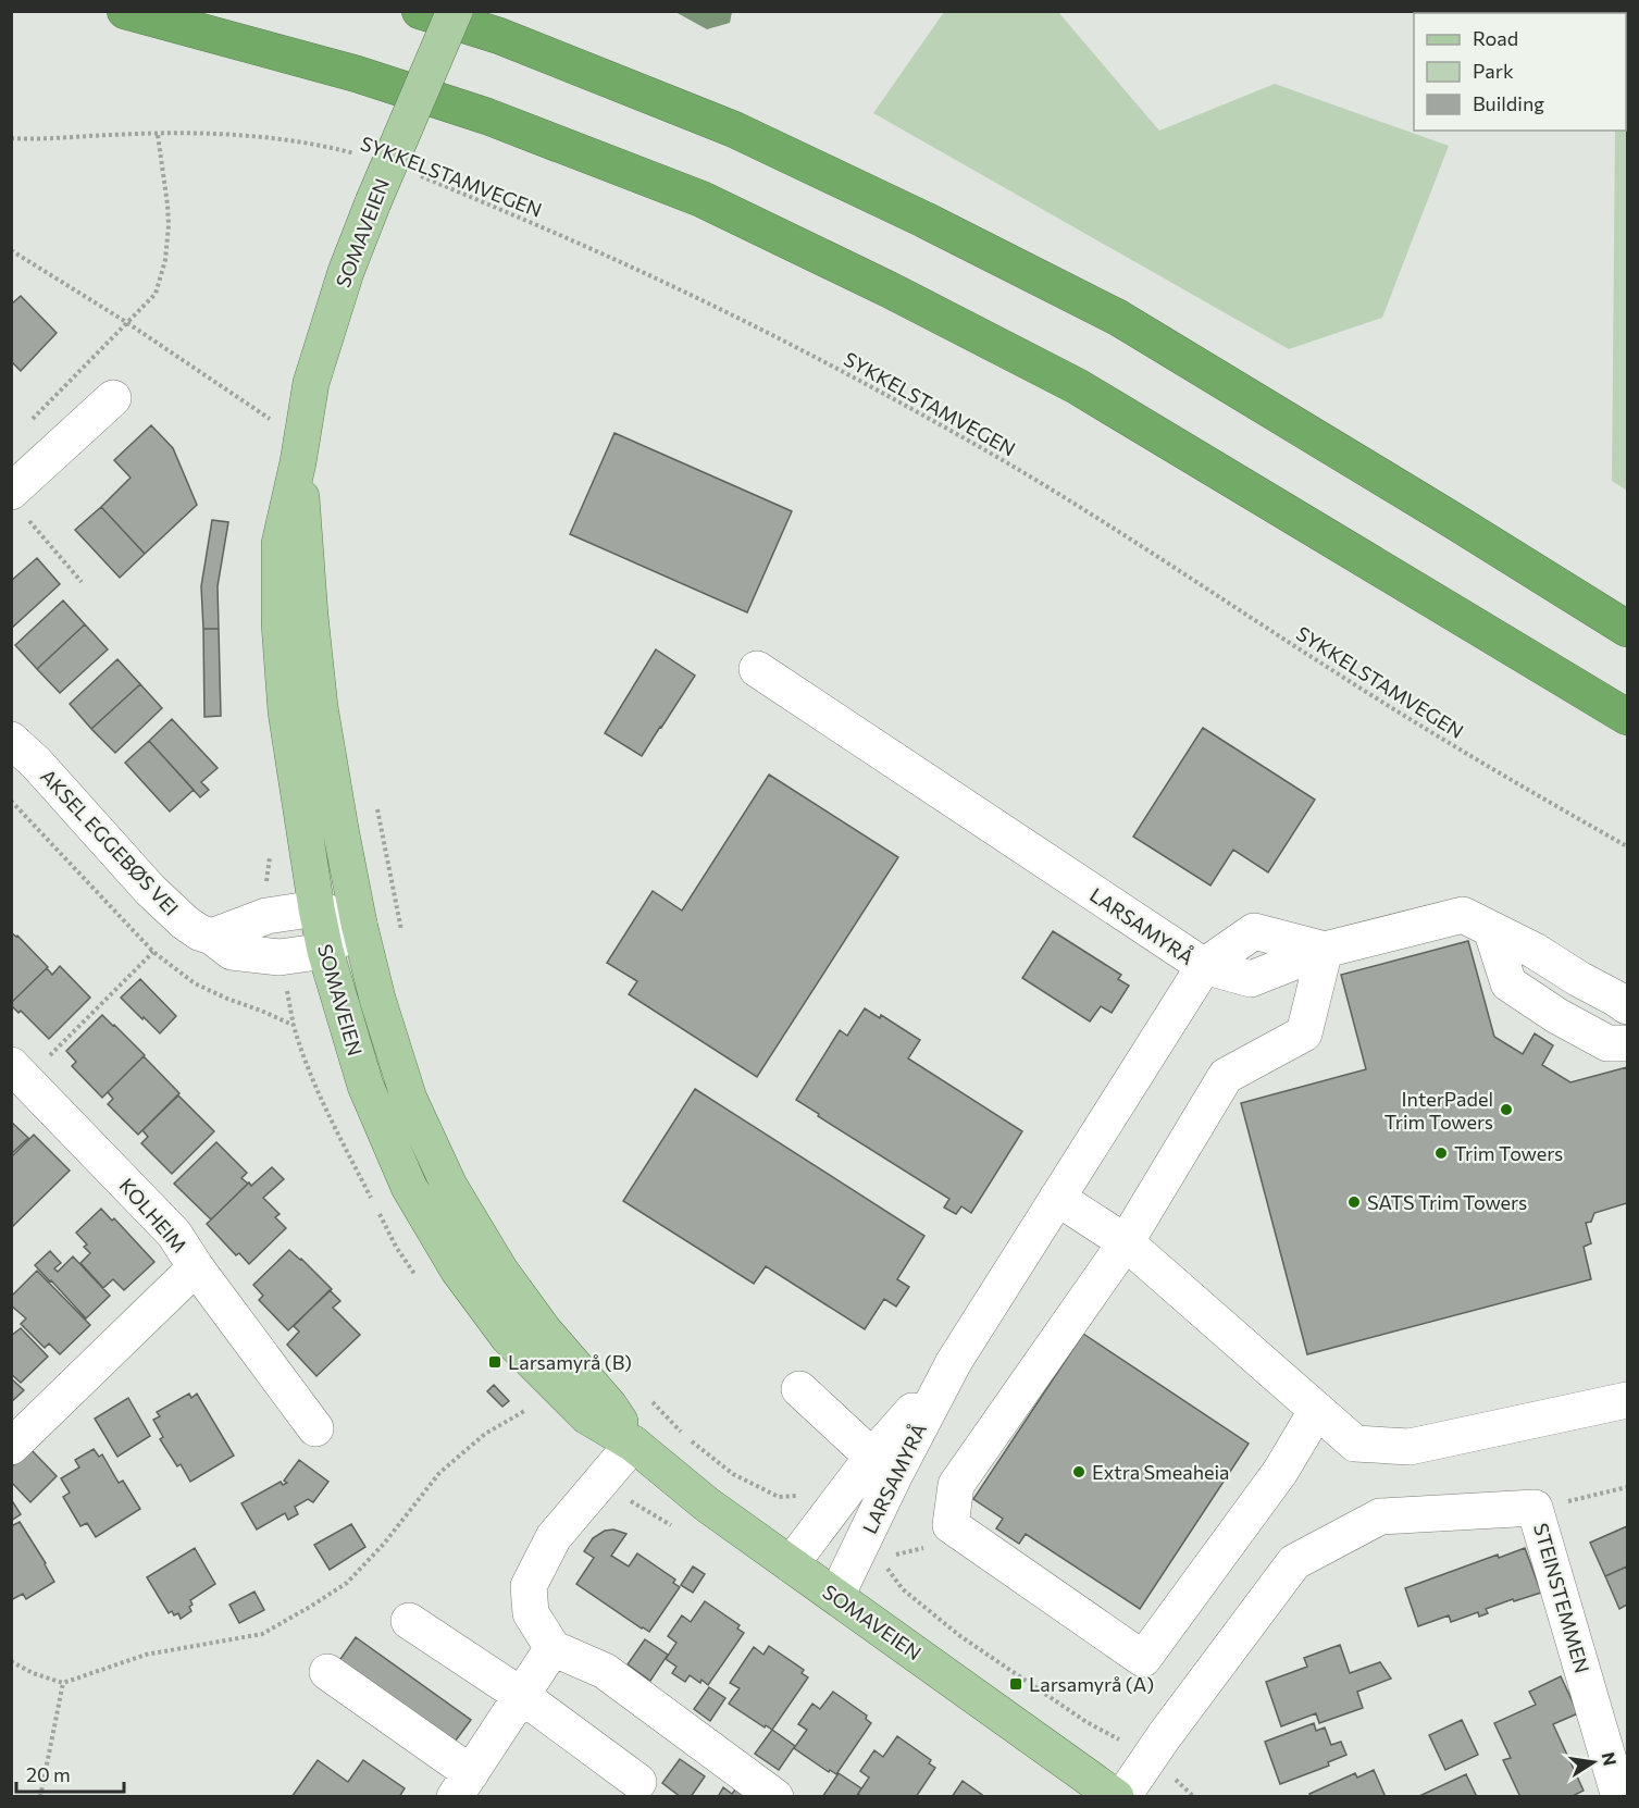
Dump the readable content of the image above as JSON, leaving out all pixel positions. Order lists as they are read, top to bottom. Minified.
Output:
{"streets":{"main road":["SOMAVEIEN"],"street":["AKSEL EGGEBØS VEI","LARSAMYRÅ","KOLHEIM","STEINSTEMMEN"],"path":["SYKKELSTAMVEGEN"]},"crossings":[["SOMAVEIEN","AKSEL EGGEBØS VEI"],["SOMAVEIEN","LARSAMYRÅ"]],"places":{"other":["InterPadel Trim Towers","Trim Towers","SATS Trim Towers","Extra Smeaheia"],"transit":["Larsamyrå (B)","Larsamyrå (A)"]},"legend":["Road","Park","Building"],"scale_bar":"20 m","north":"right"}
